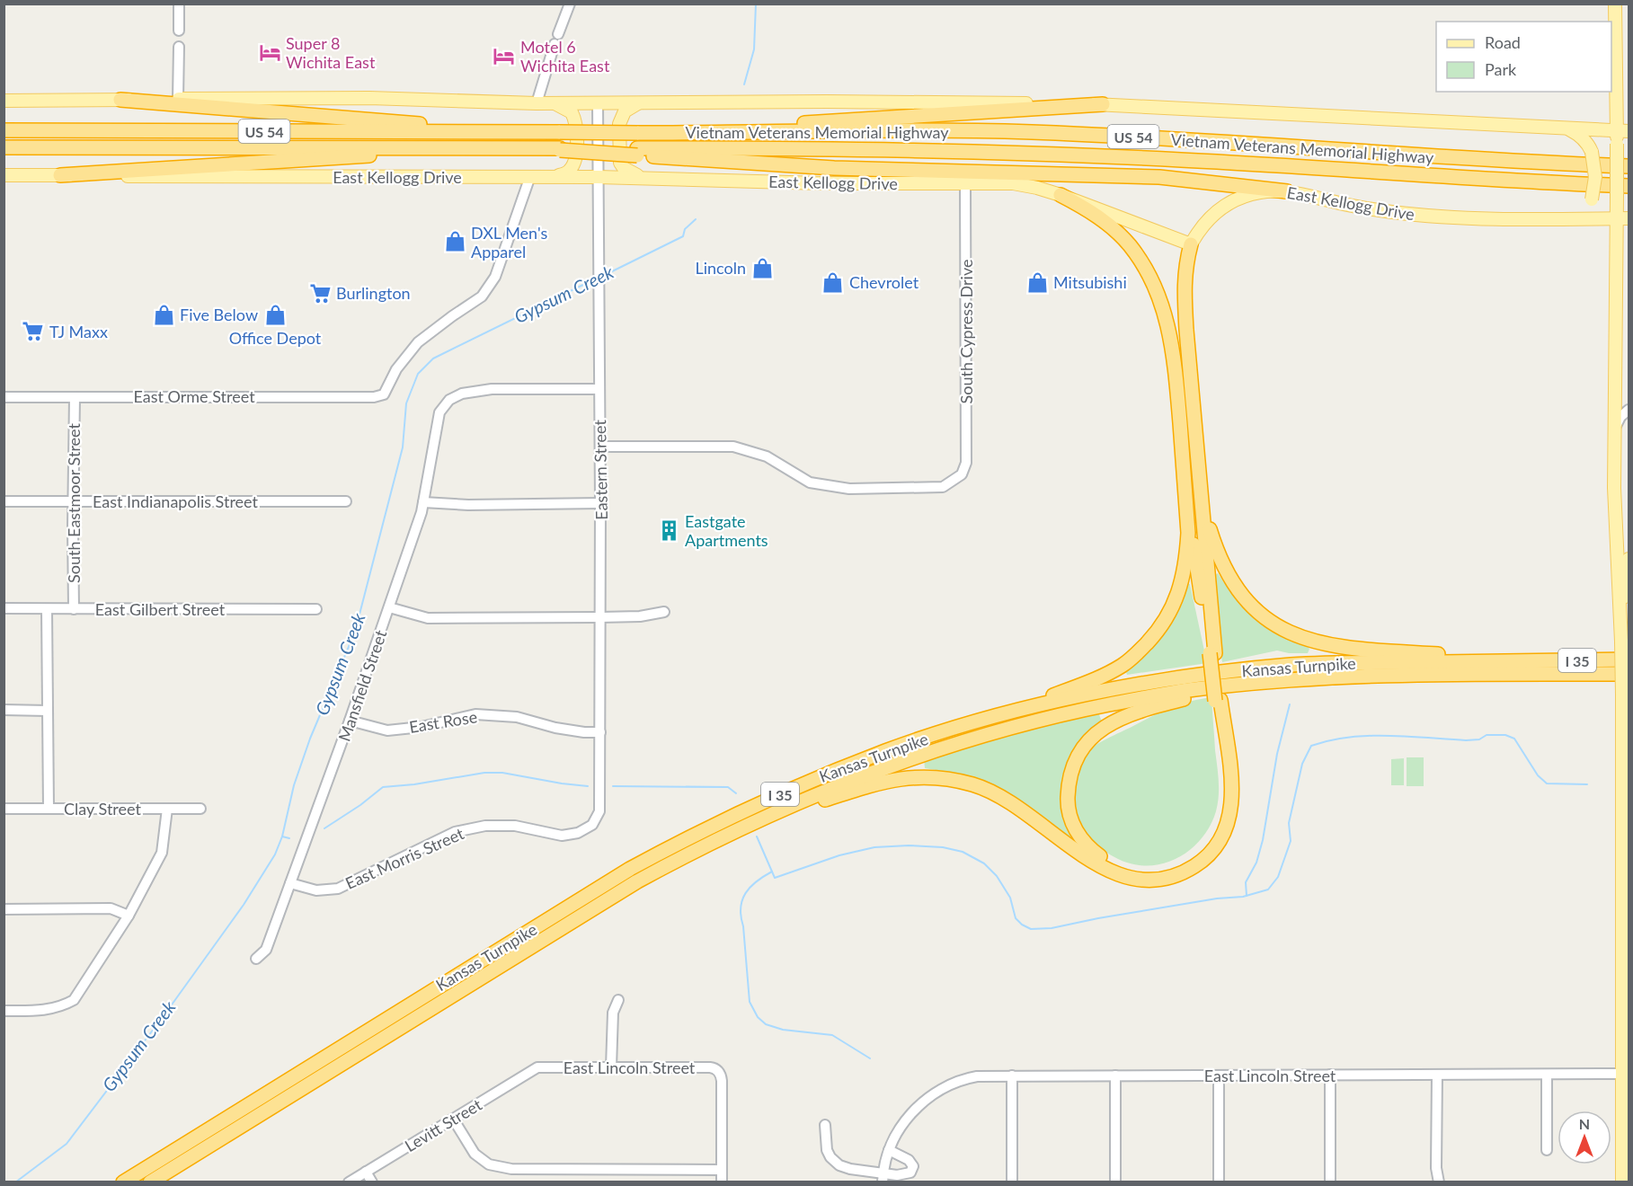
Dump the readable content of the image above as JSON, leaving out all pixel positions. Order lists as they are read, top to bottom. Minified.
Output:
{"streets":{"highway":["US 54","Vietnam Veterans Memorial Highway","I 35","Kansas Turnpike"],"main road":["East Kellogg Drive"],"street":["South Cypress Drive","East Orme Street","Eastern Street","East Indianapolis Street","South Eastmoor Street","East Gilbert Street","Mansfield Street","East Rose","Clay Street","East Morris Street","East Lincoln Street","Levitt Street"]},"crossings":[["East Kellogg Drive","South Cypress Drive"],["East Kellogg Drive","East Orme Street"],["East Kellogg Drive","Eastern Street"],["South Cypress Drive","Eastern Street"],["East Orme Street","South Eastmoor Street"],["Eastern Street","Mansfield Street"],["Eastern Street","East Rose"],["Eastern Street","East Morris Street"],["East Indianapolis Street","South Eastmoor Street"],["South Eastmoor Street","East Gilbert Street"],["Mansfield Street","East Rose"],["Mansfield Street","East Morris Street"],["East Lincoln Street","Levitt Street"]],"water":["Gypsum Creek"],"places":{"hotel":["Super 8 Wichita East","Motel 6 Wichita East"],"shop":["DXL Men's Apparel","Lincoln","Chevrolet","Mitsubishi","Five Below","Office Depot"],"supermarket":["Burlington","TJ Maxx"],"building":["Eastgate Apartments"]},"legend":["Road","Park"],"north":"top"}
